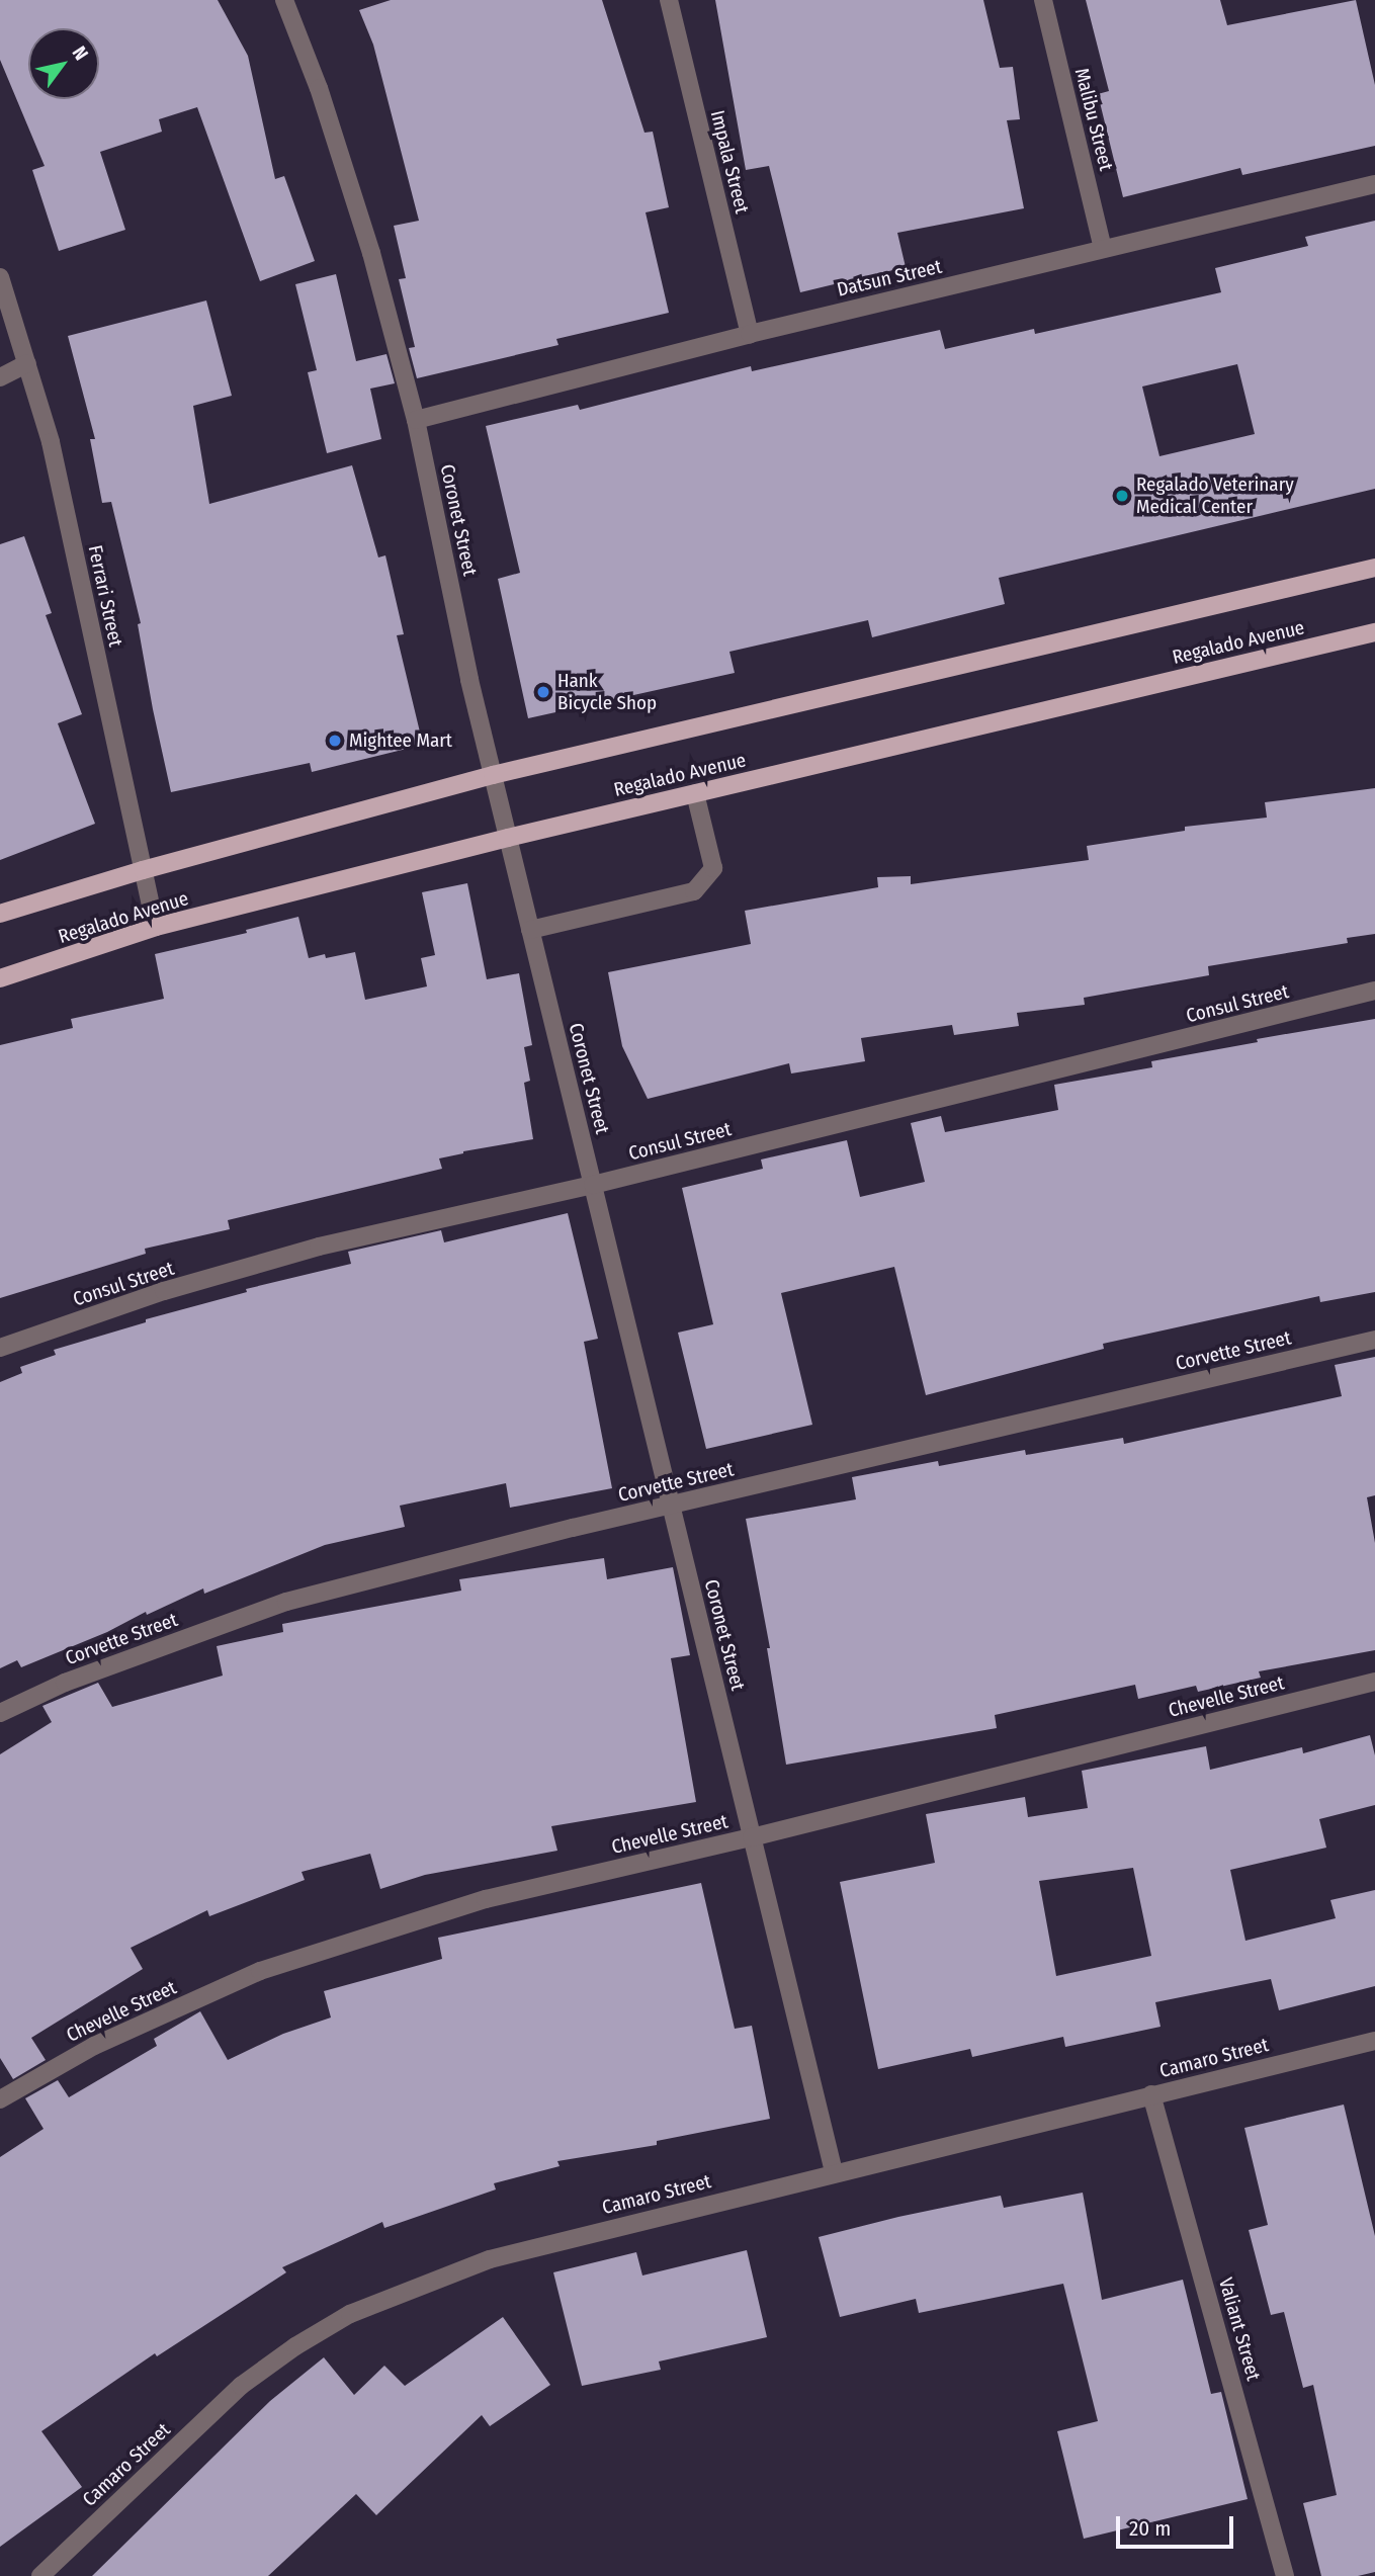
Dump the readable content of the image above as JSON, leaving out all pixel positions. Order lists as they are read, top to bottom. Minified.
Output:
{"streets":{"main road":["Regalado Avenue"],"street":["Malibu Street","Impala Street","Datsun Street","Coronet Street","Ferrari Street","Consul Street","Corvette Street","Chevelle Street","Camaro Street","Valiant Street"]},"crossings":[["Malibu Street","Datsun Street"],["Impala Street","Datsun Street"],["Datsun Street","Coronet Street"],["Coronet Street","Regalado Avenue"],["Coronet Street","Consul Street"],["Coronet Street","Corvette Street"],["Coronet Street","Chevelle Street"],["Coronet Street","Camaro Street"],["Ferrari Street","Regalado Avenue"],["Camaro Street","Valiant Street"]],"places":["Regalado Veterinary Medical Center","Hank Bicycle Shop","Mightee Mart"],"scale_bar":"20 m","north":"top right"}
